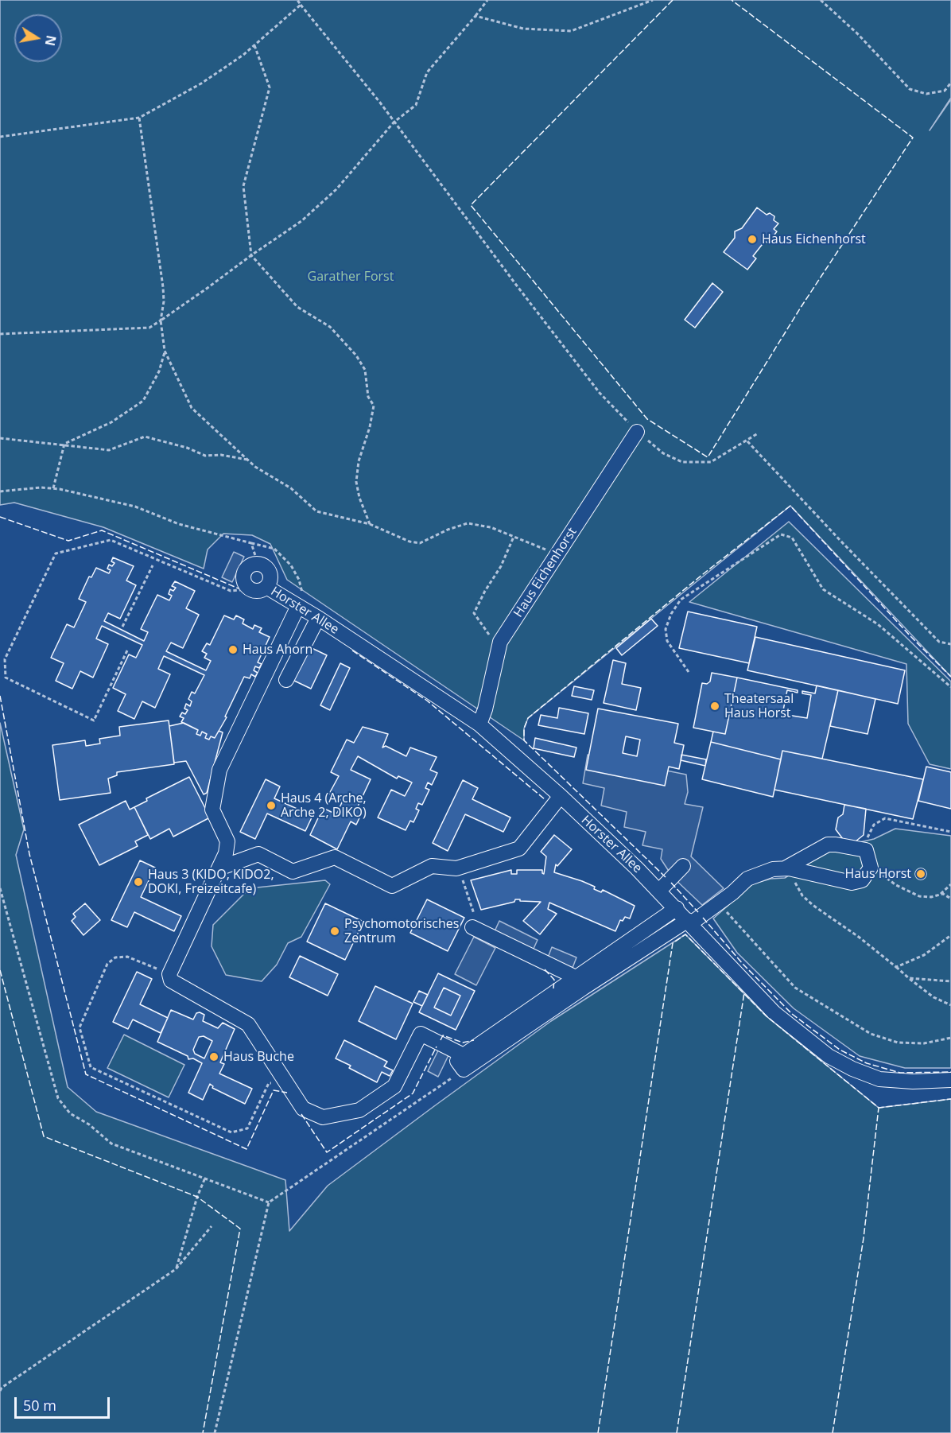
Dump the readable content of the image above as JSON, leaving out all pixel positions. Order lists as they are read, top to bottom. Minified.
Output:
{"streets":{"street":["Haus Eichenhorst","Horster Allee"]},"crossings":[["Haus Eichenhorst","Horster Allee"]],"parks":["Garather Forst"],"places":["Haus Eichenhorst","Haus Ahorn","Theatersaal Haus Horst","Haus 4 (Arche, Arche 2, DIKO)","Haus Horst","Haus 3 (KIDO, KIDO2, DOKI, Freizeitcafe)","Psychomotorisches Zentrum","Haus Buche"],"scale_bar":"50 m","north":"right"}
